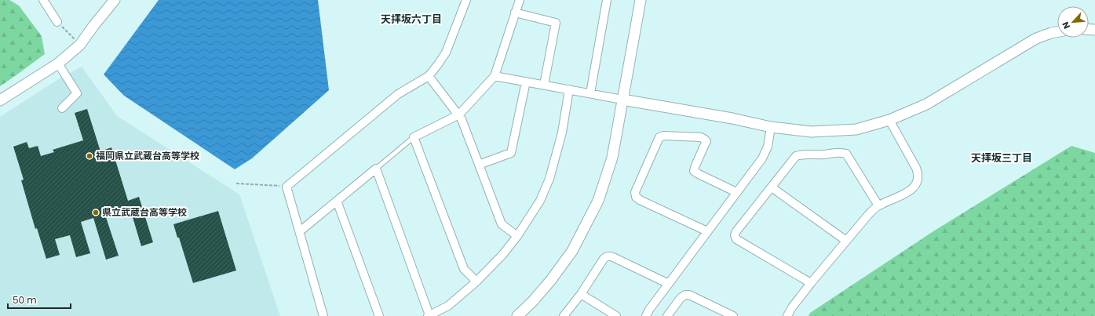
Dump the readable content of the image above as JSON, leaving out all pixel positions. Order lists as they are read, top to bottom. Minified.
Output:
{"districts":["天拝坂六丁目","天拝坂三丁目"],"places":["福岡県立武蔵台高等学校","県立武蔵台高等学校"],"scale_bar":"50 m","north":"bottom left"}
